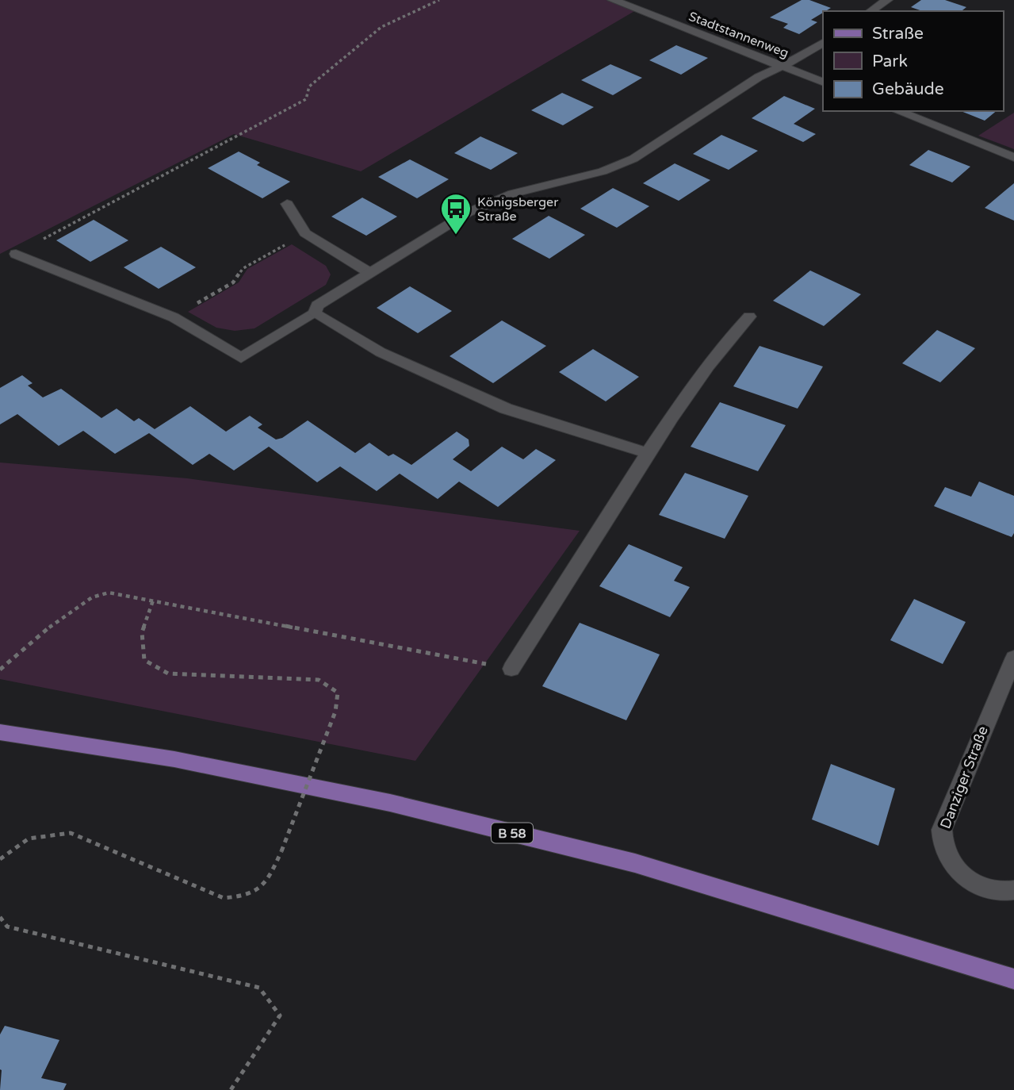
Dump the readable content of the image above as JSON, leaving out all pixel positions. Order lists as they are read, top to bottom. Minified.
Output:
{"streets":{"main road":["B 58"],"street":["Stadtstannenweg","Danziger Straße"]},"places":{"bus stop":["Königsberger Straße"]},"legend":["Straße","Park","Gebäude"]}
